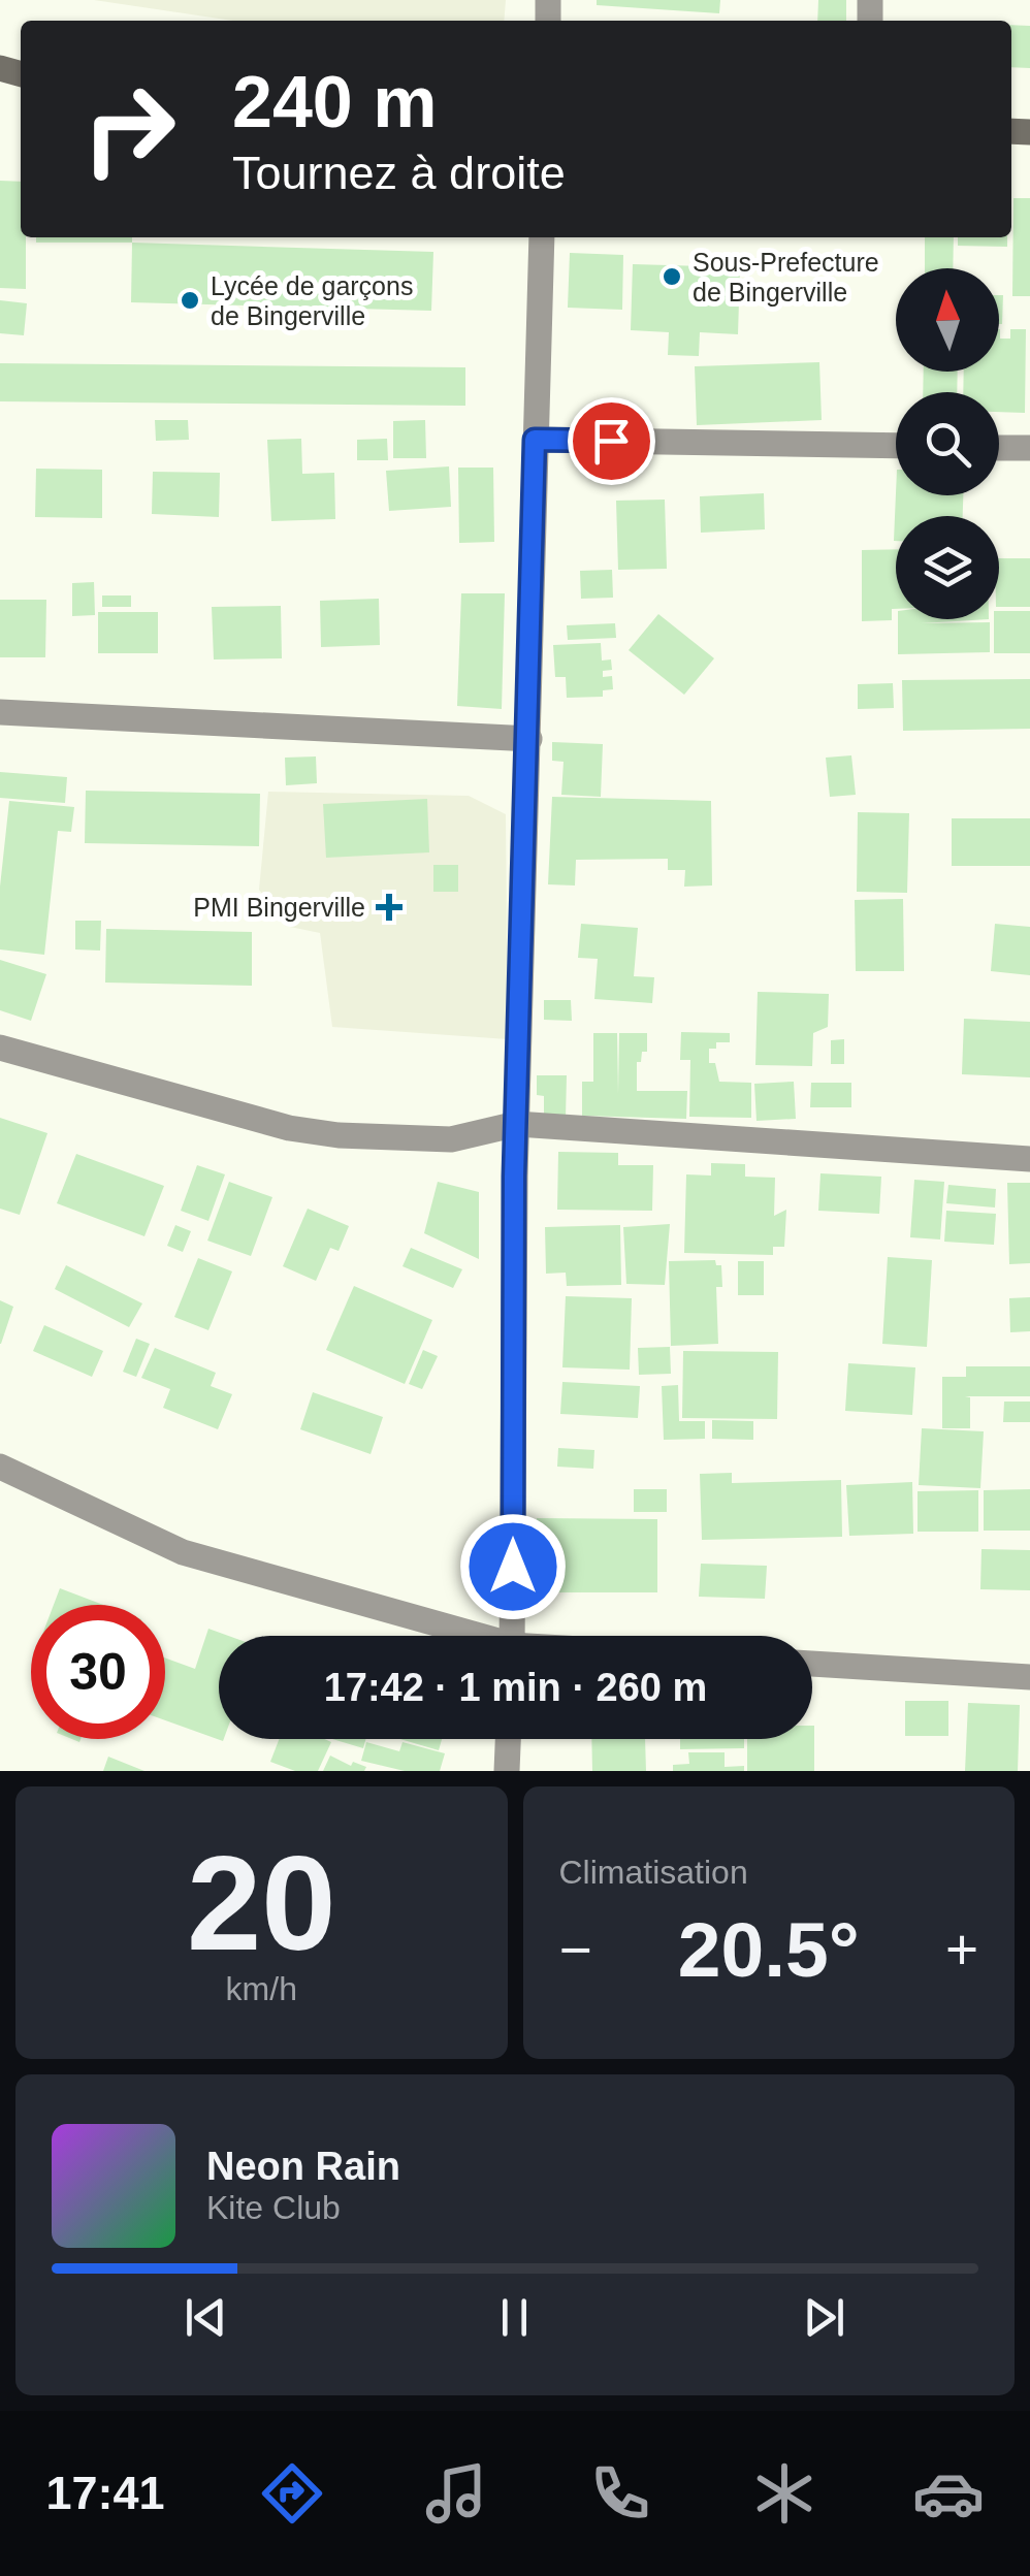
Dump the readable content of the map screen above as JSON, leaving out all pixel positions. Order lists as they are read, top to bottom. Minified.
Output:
{"places":{"other":["Sous-Prefecture de Bingerville","Lycée de garçons de Bingerville"],"health":["PMI Bingerville"]},"north":"top","page":{"turn":["240 m","Tournez à droite"],"limit":"30","trip":"17:42 · 1 min · 260 m","tile":[["20","km/h"],"Climatisation"],"heat":["−","20.5°","+"],"song":["Neon Rain","Kite Club"],"tabs":"17:41"}}
